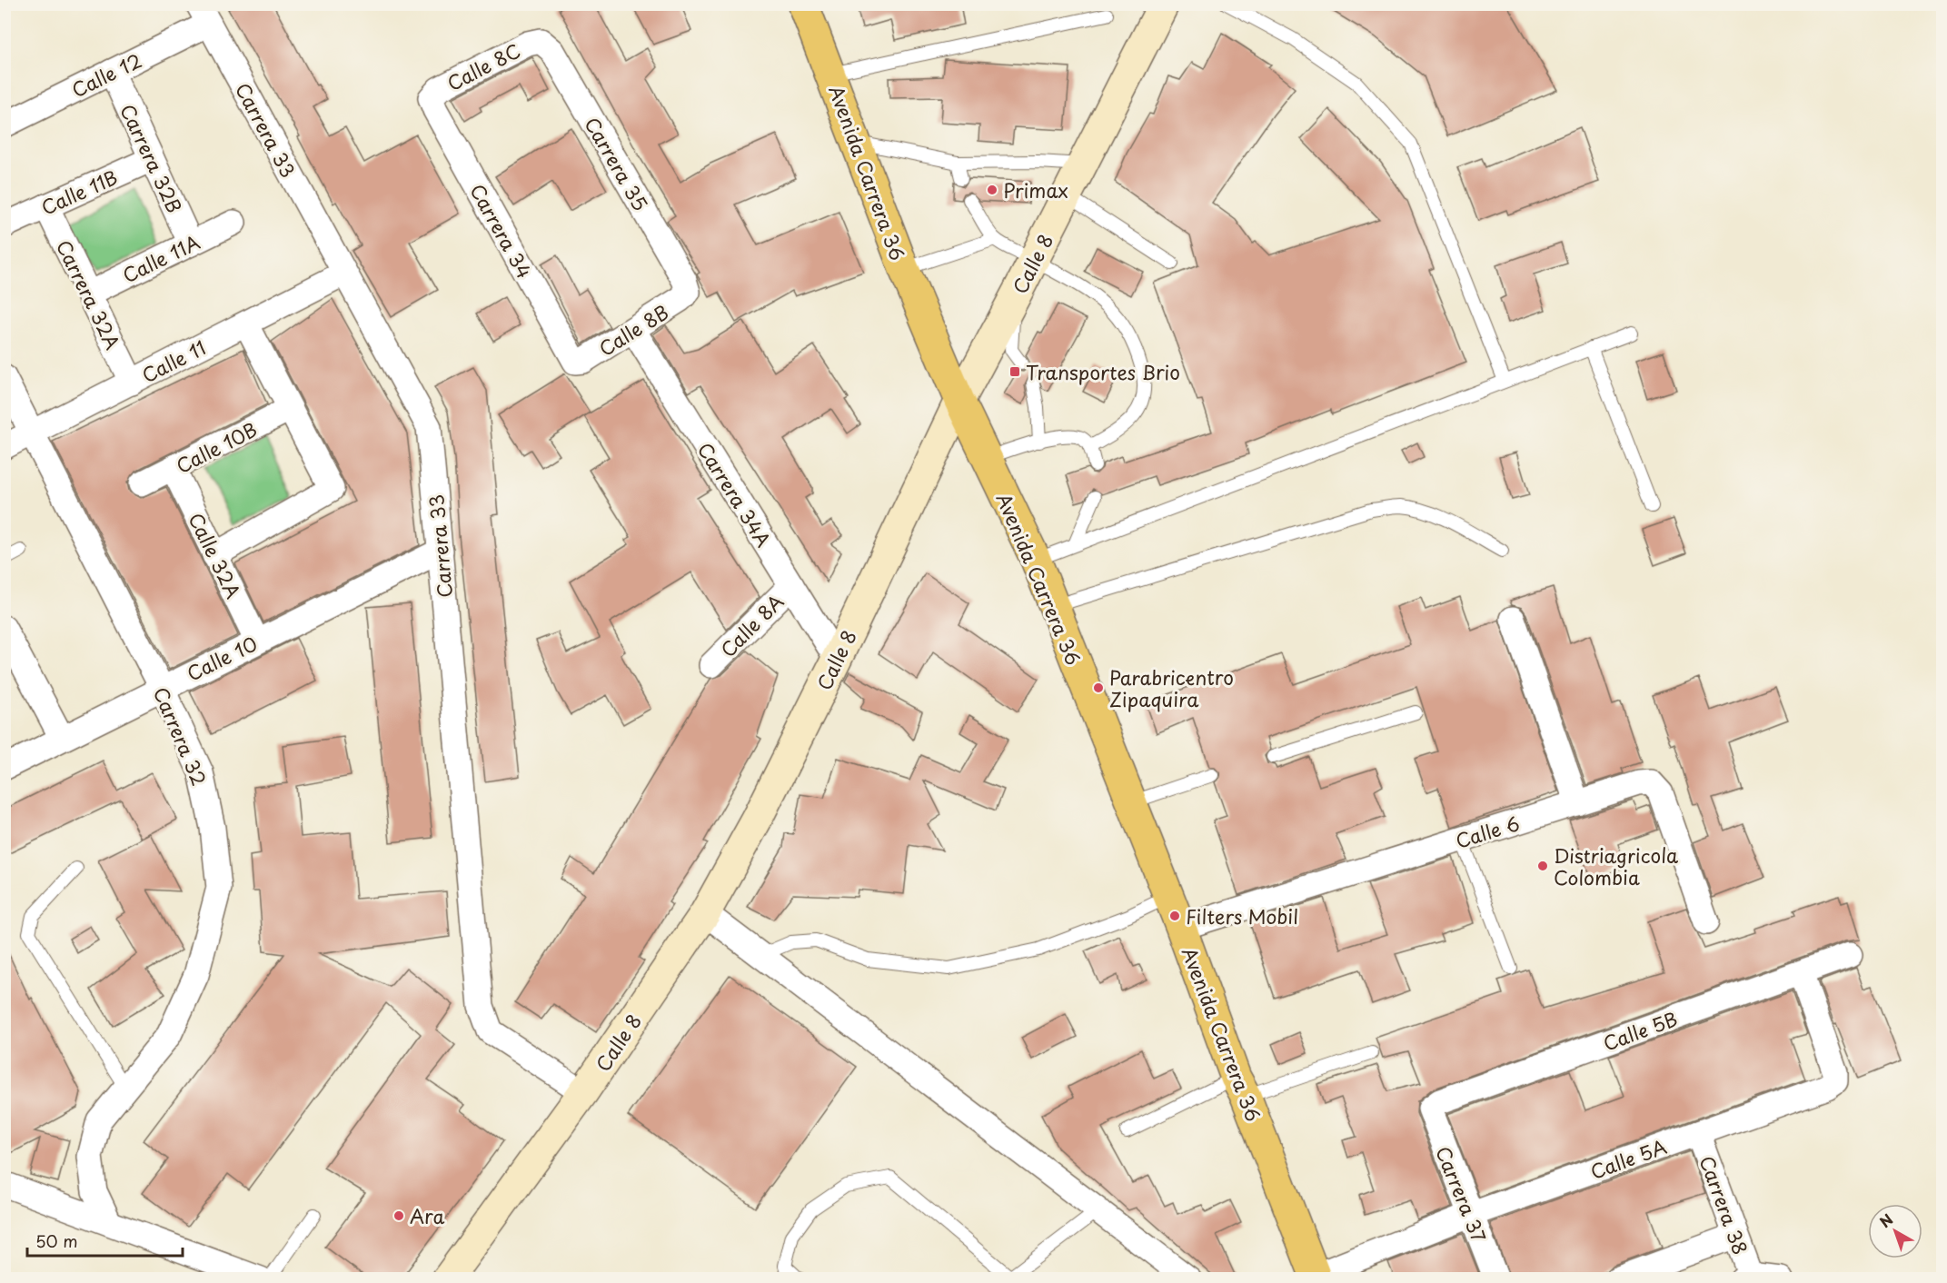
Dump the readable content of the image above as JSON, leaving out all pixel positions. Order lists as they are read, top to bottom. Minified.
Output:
{"streets":{"main road":["Avenida Carrera 36","Calle 8"],"street":["Calle 8C","Calle 12","Carrera 33","Carrera 32B","Carrera 35","Calle 11B","Carrera 34","Calle 11A","Carrera 32A","Calle 8B","Calle 11","Calle 10B","Carrera 34A","Calle 32A","Calle 8A","Calle 10","Carrera 32","Calle 6","Calle 5B","Calle 5A","Carrera 37","Carrera 38"]},"crossings":[["Calle 8C","Carrera 35"],["Calle 8C","Carrera 34"],["Calle 12","Carrera 33"],["Calle 12","Carrera 32B"],["Carrera 33","Calle 8"],["Carrera 33","Calle 11"],["Carrera 33","Calle 10"],["Carrera 32B","Calle 11B"],["Carrera 32B","Calle 11A"],["Carrera 35","Calle 8B"],["Avenida Carrera 36","Calle 8"],["Avenida Carrera 36","Calle 6"],["Avenida Carrera 36","Calle 5A"],["Calle 11B","Carrera 32A"],["Carrera 34","Calle 8B"],["Calle 11A","Carrera 32A"],["Calle 8","Carrera 34A"],["Carrera 32A","Calle 11"],["Calle 8B","Carrera 34A"],["Calle 11","Carrera 32"],["Calle 10B","Calle 32A"],["Carrera 34A","Calle 8A"],["Calle 32A","Calle 10"],["Calle 10","Carrera 32"],["Calle 5B","Calle 5A"],["Calle 5B","Carrera 37"],["Calle 5A","Carrera 37"],["Calle 5A","Carrera 38"]],"places":{"other":["Primax","Parabricentro Zipaquira","Distriagricola Colombia","Filters Mobil","Ara"],"transit":["Transportes Brio"]},"scale_bar":"50 m","north":"top left"}
